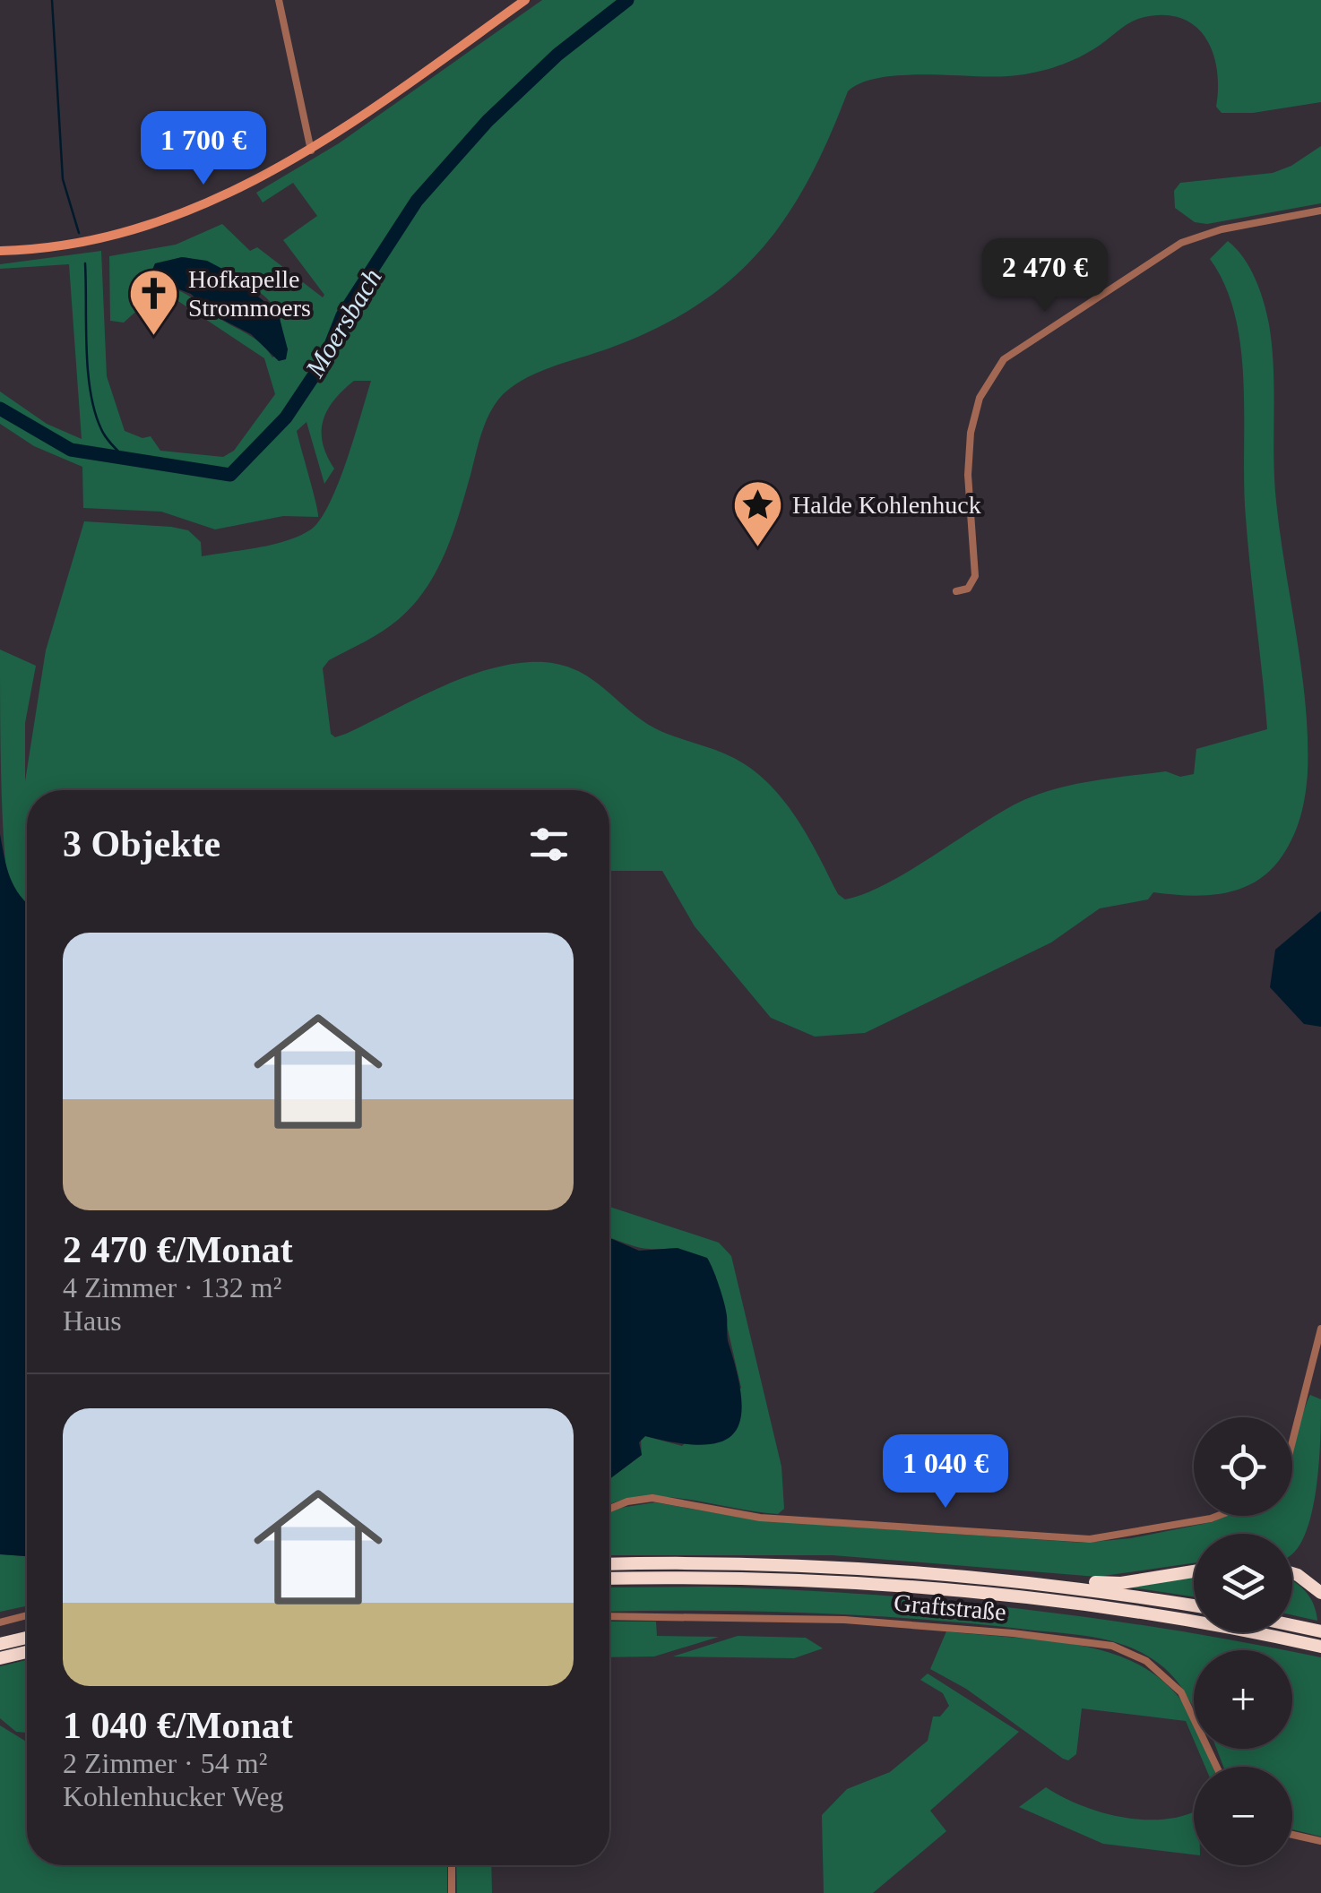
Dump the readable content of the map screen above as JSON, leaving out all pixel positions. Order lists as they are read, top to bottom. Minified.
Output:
{"streets":{"street":["Graftstraße"]},"water":["Moersbach"],"places":{"church":["Hofkapelle Strommoers"],"place":["Halde Kohlenhuck"]},"page":{"price":["1 700 €","2 470 €","1 040 €"],"heading":"3 Objekte","list":[{"name":"2 470 €/Monat","note":"4 Zimmer · 132 m² · Haus"},{"name":"1 040 €/Monat","note":"2 Zimmer · 54 m² · Kohlenhucker Weg"}],"map_buttons":["+","−"]}}
